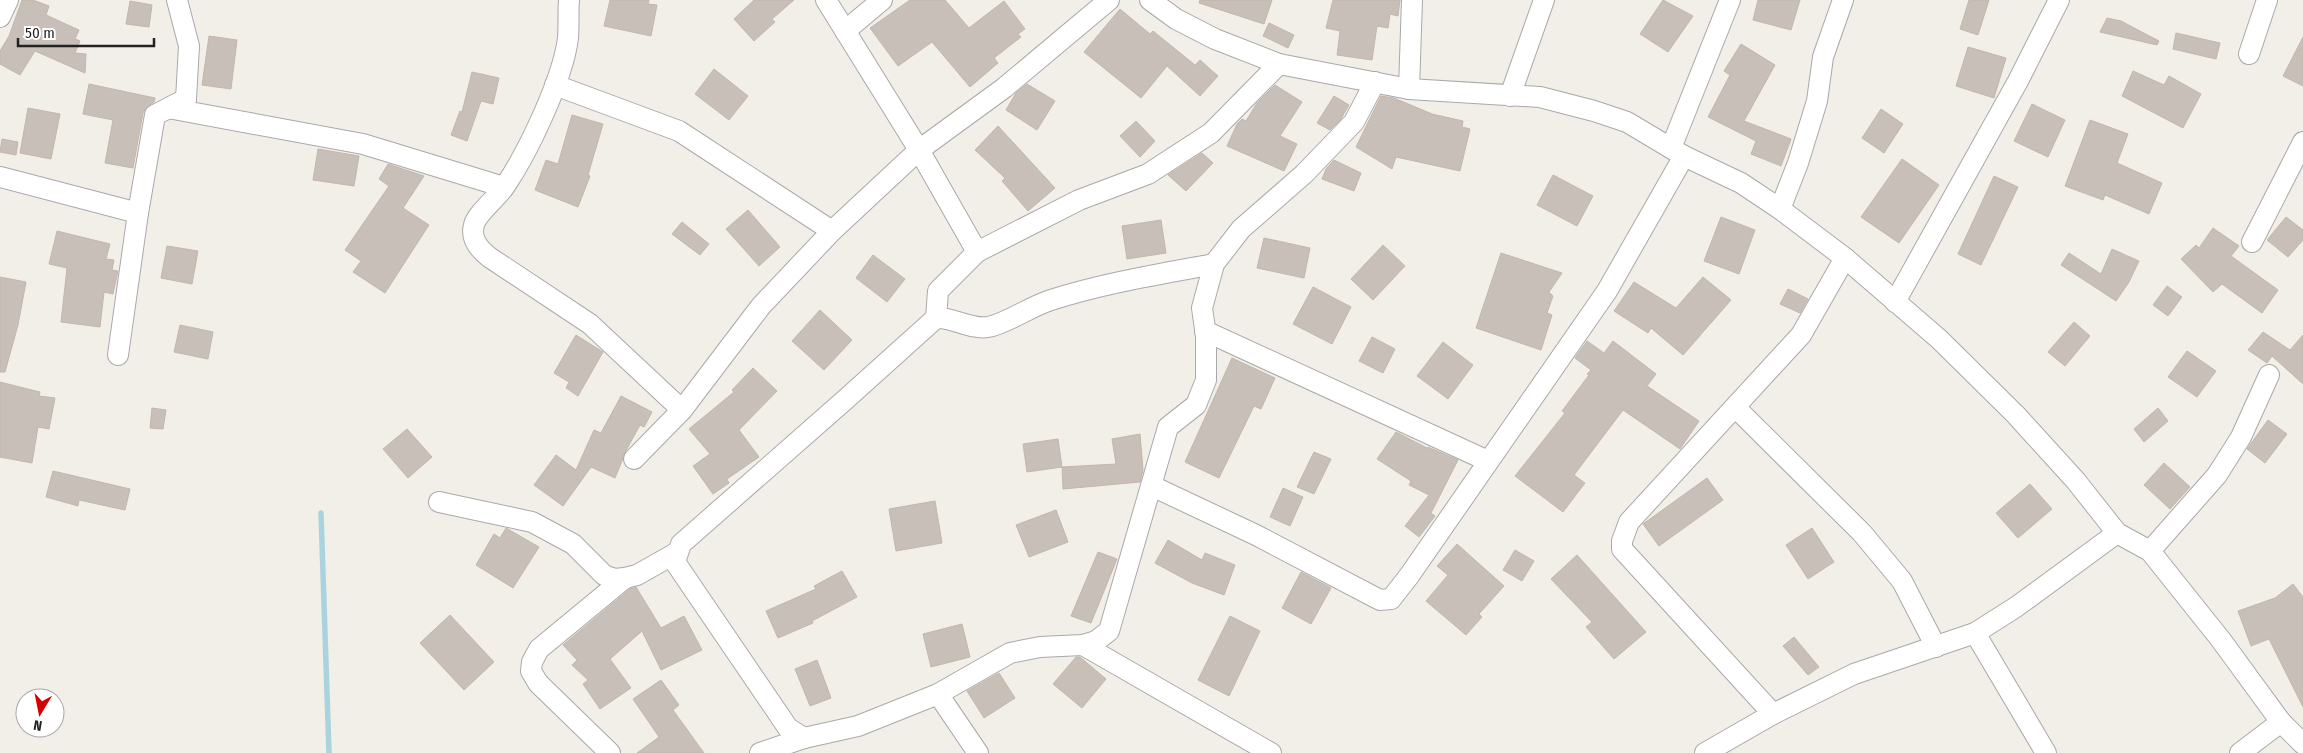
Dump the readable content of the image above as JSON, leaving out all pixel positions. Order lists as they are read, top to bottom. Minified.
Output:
{"scale_bar":"50 m","north":"bottom"}
